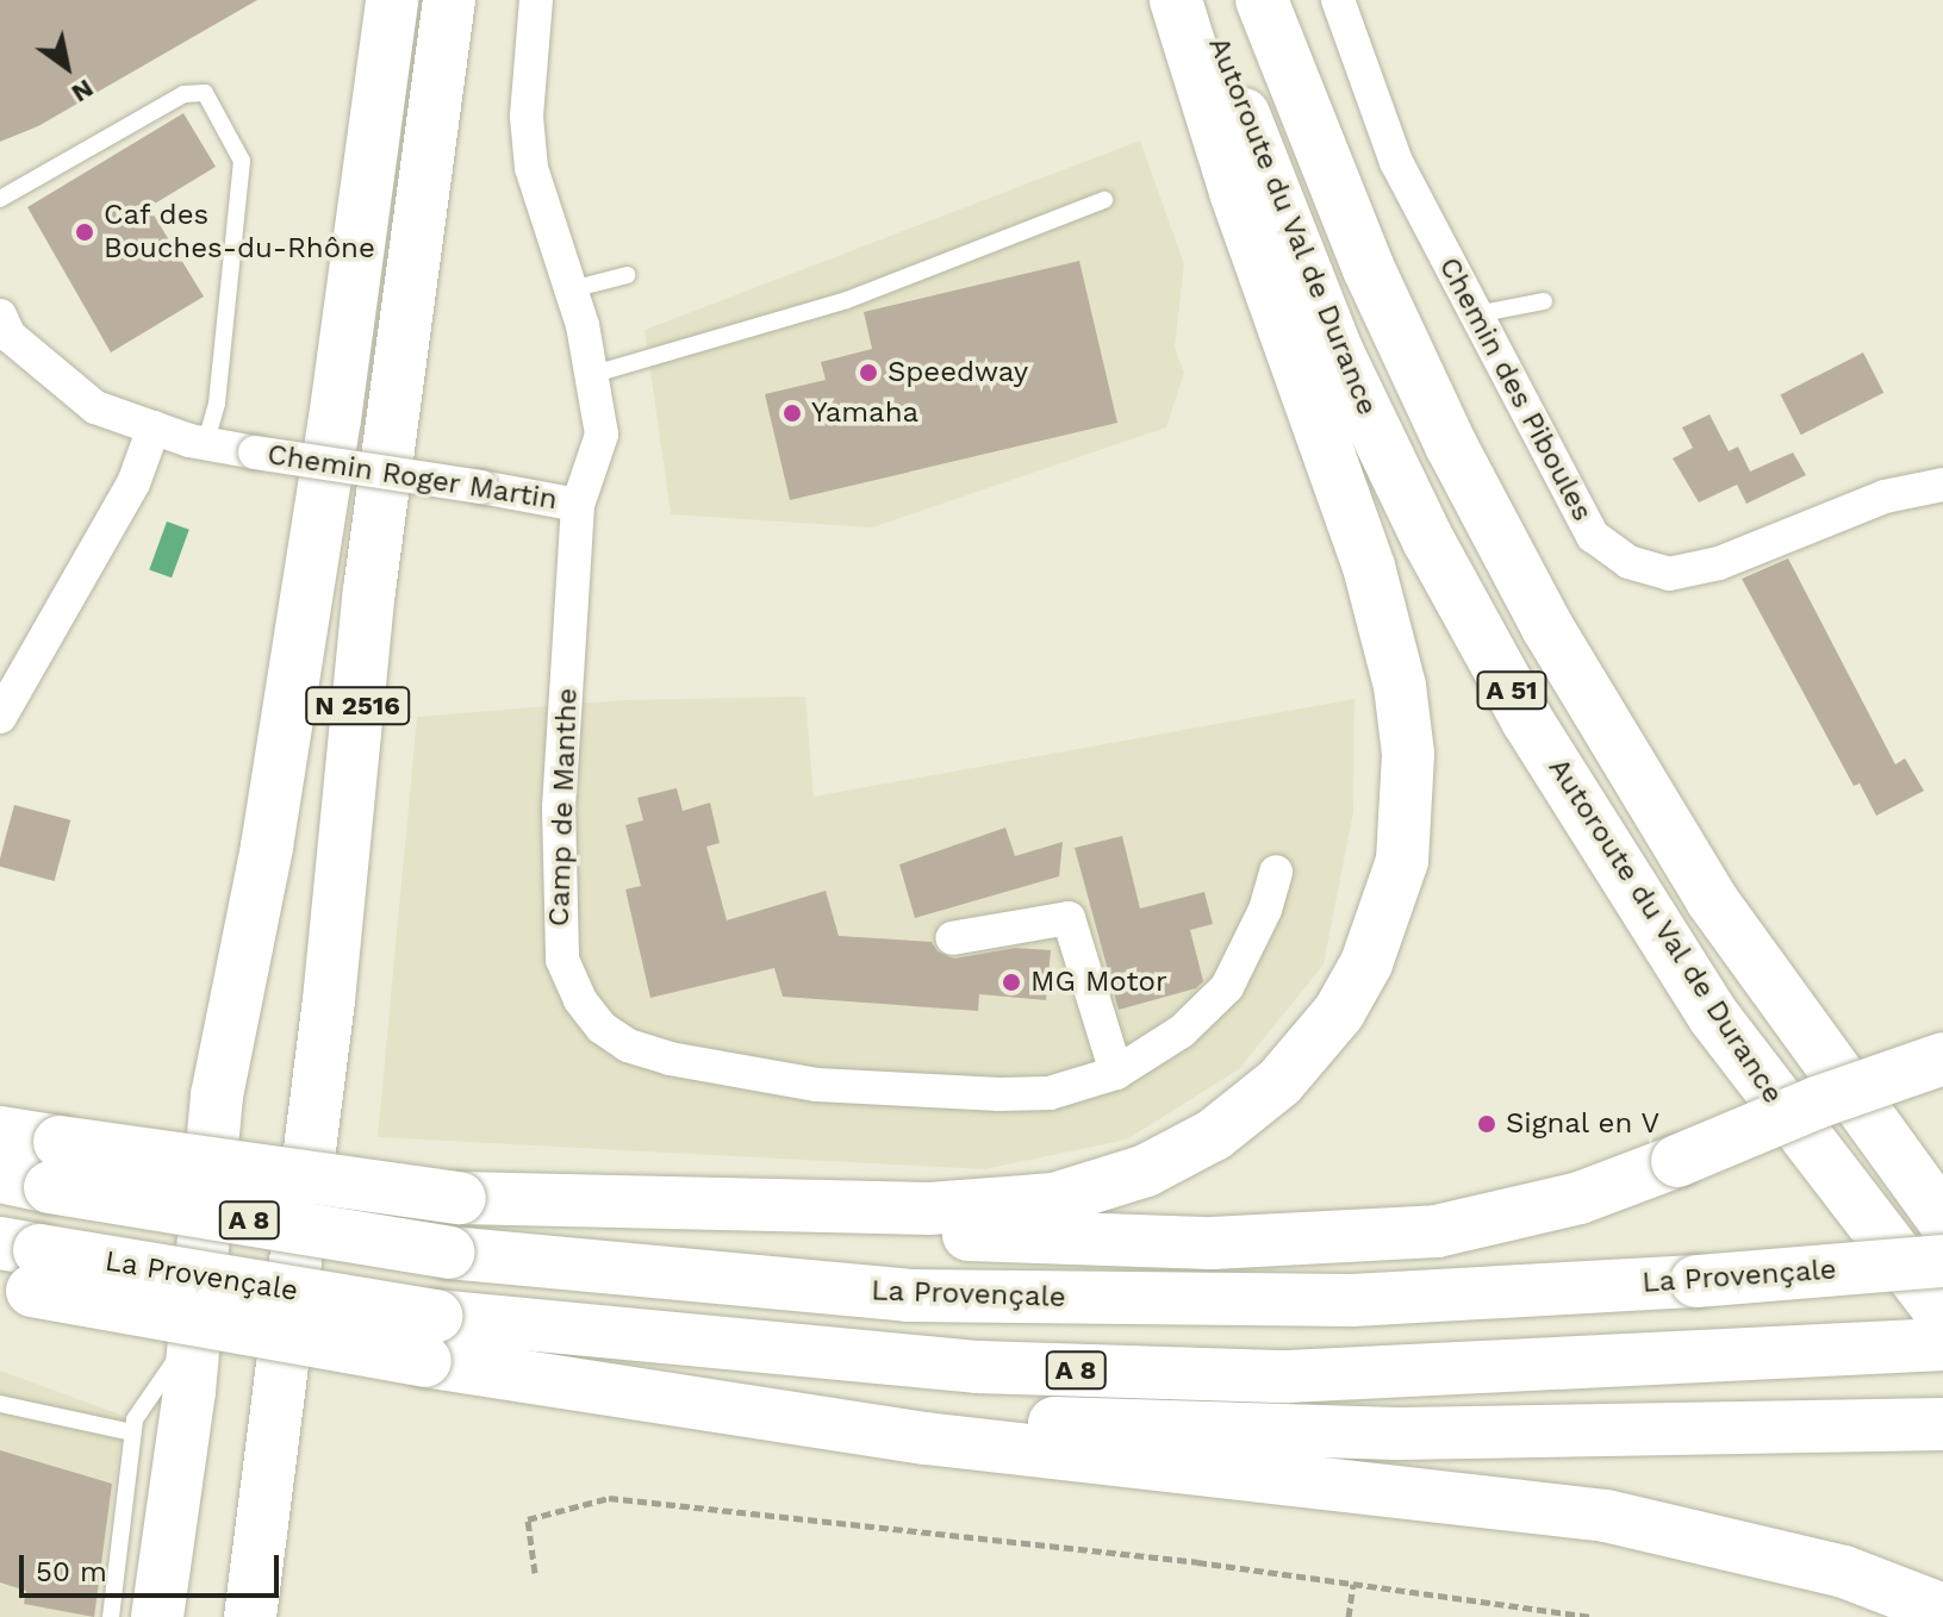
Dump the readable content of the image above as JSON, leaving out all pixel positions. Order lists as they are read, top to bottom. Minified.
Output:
{"streets":{"highway":["Autoroute du Val de Durance","A 51","N 2516","A 8","La Provençale"],"street":["Chemin des Piboules","Chemin Roger Martin","Camp de Manthe"]},"crossings":[["Chemin Roger Martin","Camp de Manthe"]],"places":["Caf des Bouches-du-Rhône","Speedway","Yamaha","MG Motor","Signal en V"],"scale_bar":"50 m","north":"bottom right"}
